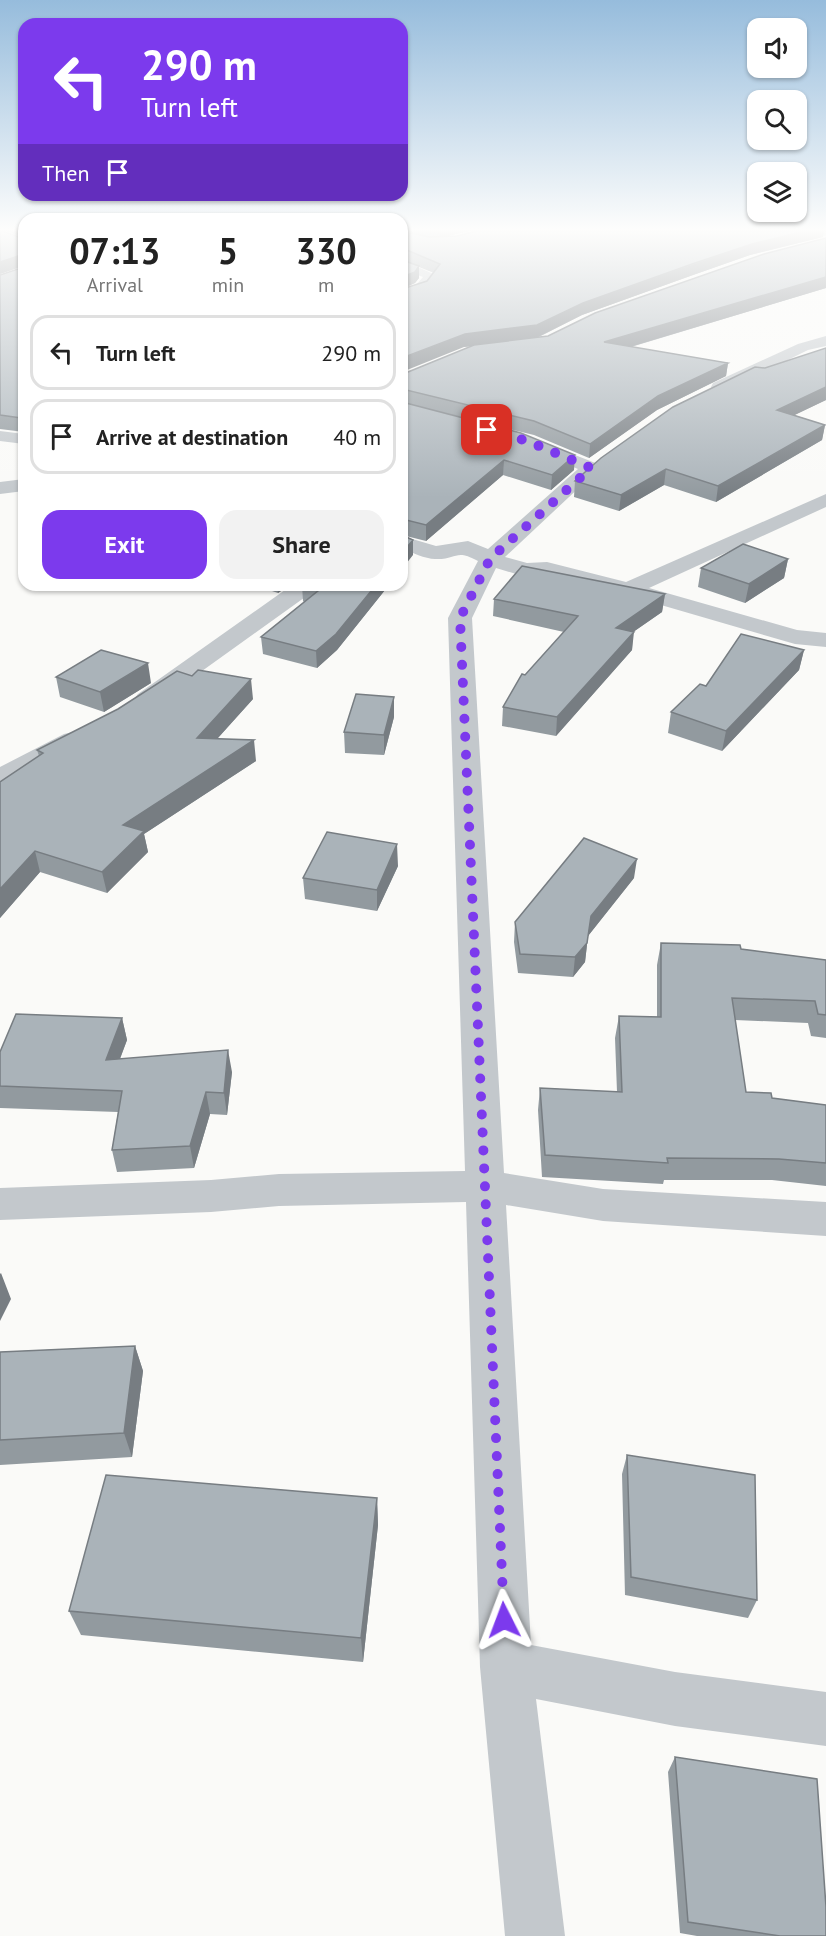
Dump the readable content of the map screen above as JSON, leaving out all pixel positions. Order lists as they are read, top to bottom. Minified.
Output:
{"page":{"turn":["290 m","Turn left"],"then":"Then","eta":["07:13","Arrival","5","min","330","m"],"list":[{"name":"Turn left","value":"290 m"},{"name":"Arrive at destination","value":"40 m"}],"buttons":["Exit","Share"]}}
